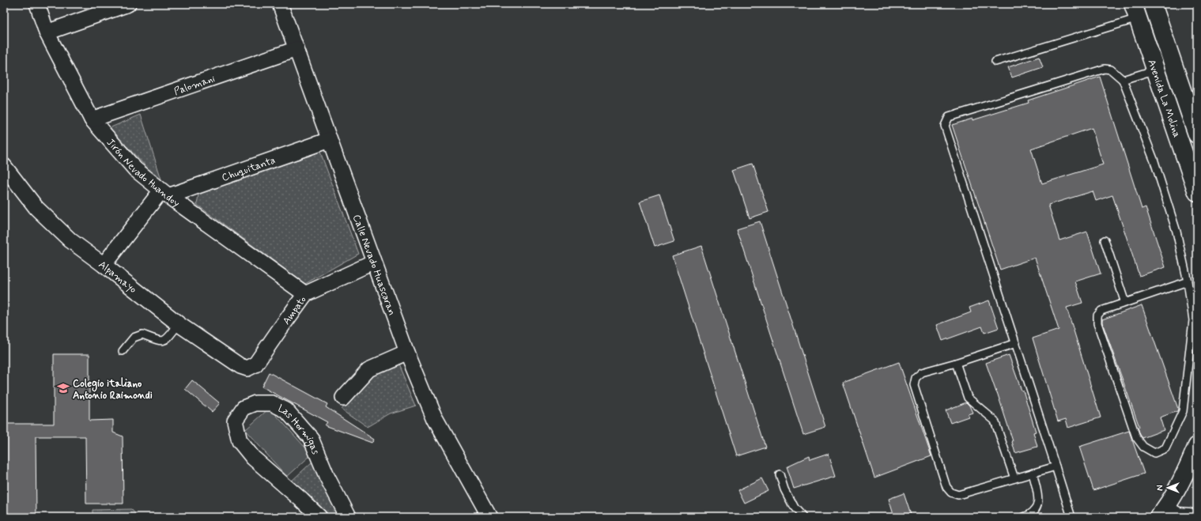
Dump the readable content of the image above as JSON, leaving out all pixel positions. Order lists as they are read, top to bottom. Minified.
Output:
{"streets":{"main road":["Avenida La Molina"],"street":["Palomani","Chuquitanta","Jirón Nevado Huandoy","Calle Nevado Huascaran","Alpamayo","Ampato","Las Hormigas"]},"crossings":[["Palomani","Jirón Nevado Huandoy"],["Palomani","Calle Nevado Huascaran"],["Chuquitanta","Jirón Nevado Huandoy"],["Chuquitanta","Calle Nevado Huascaran"],["Jirón Nevado Huandoy","Ampato"],["Calle Nevado Huascaran","Ampato"],["Alpamayo","Ampato"]],"places":{"school or university":["Colegio italiano Antonio Raimondi"]},"north":"left"}
